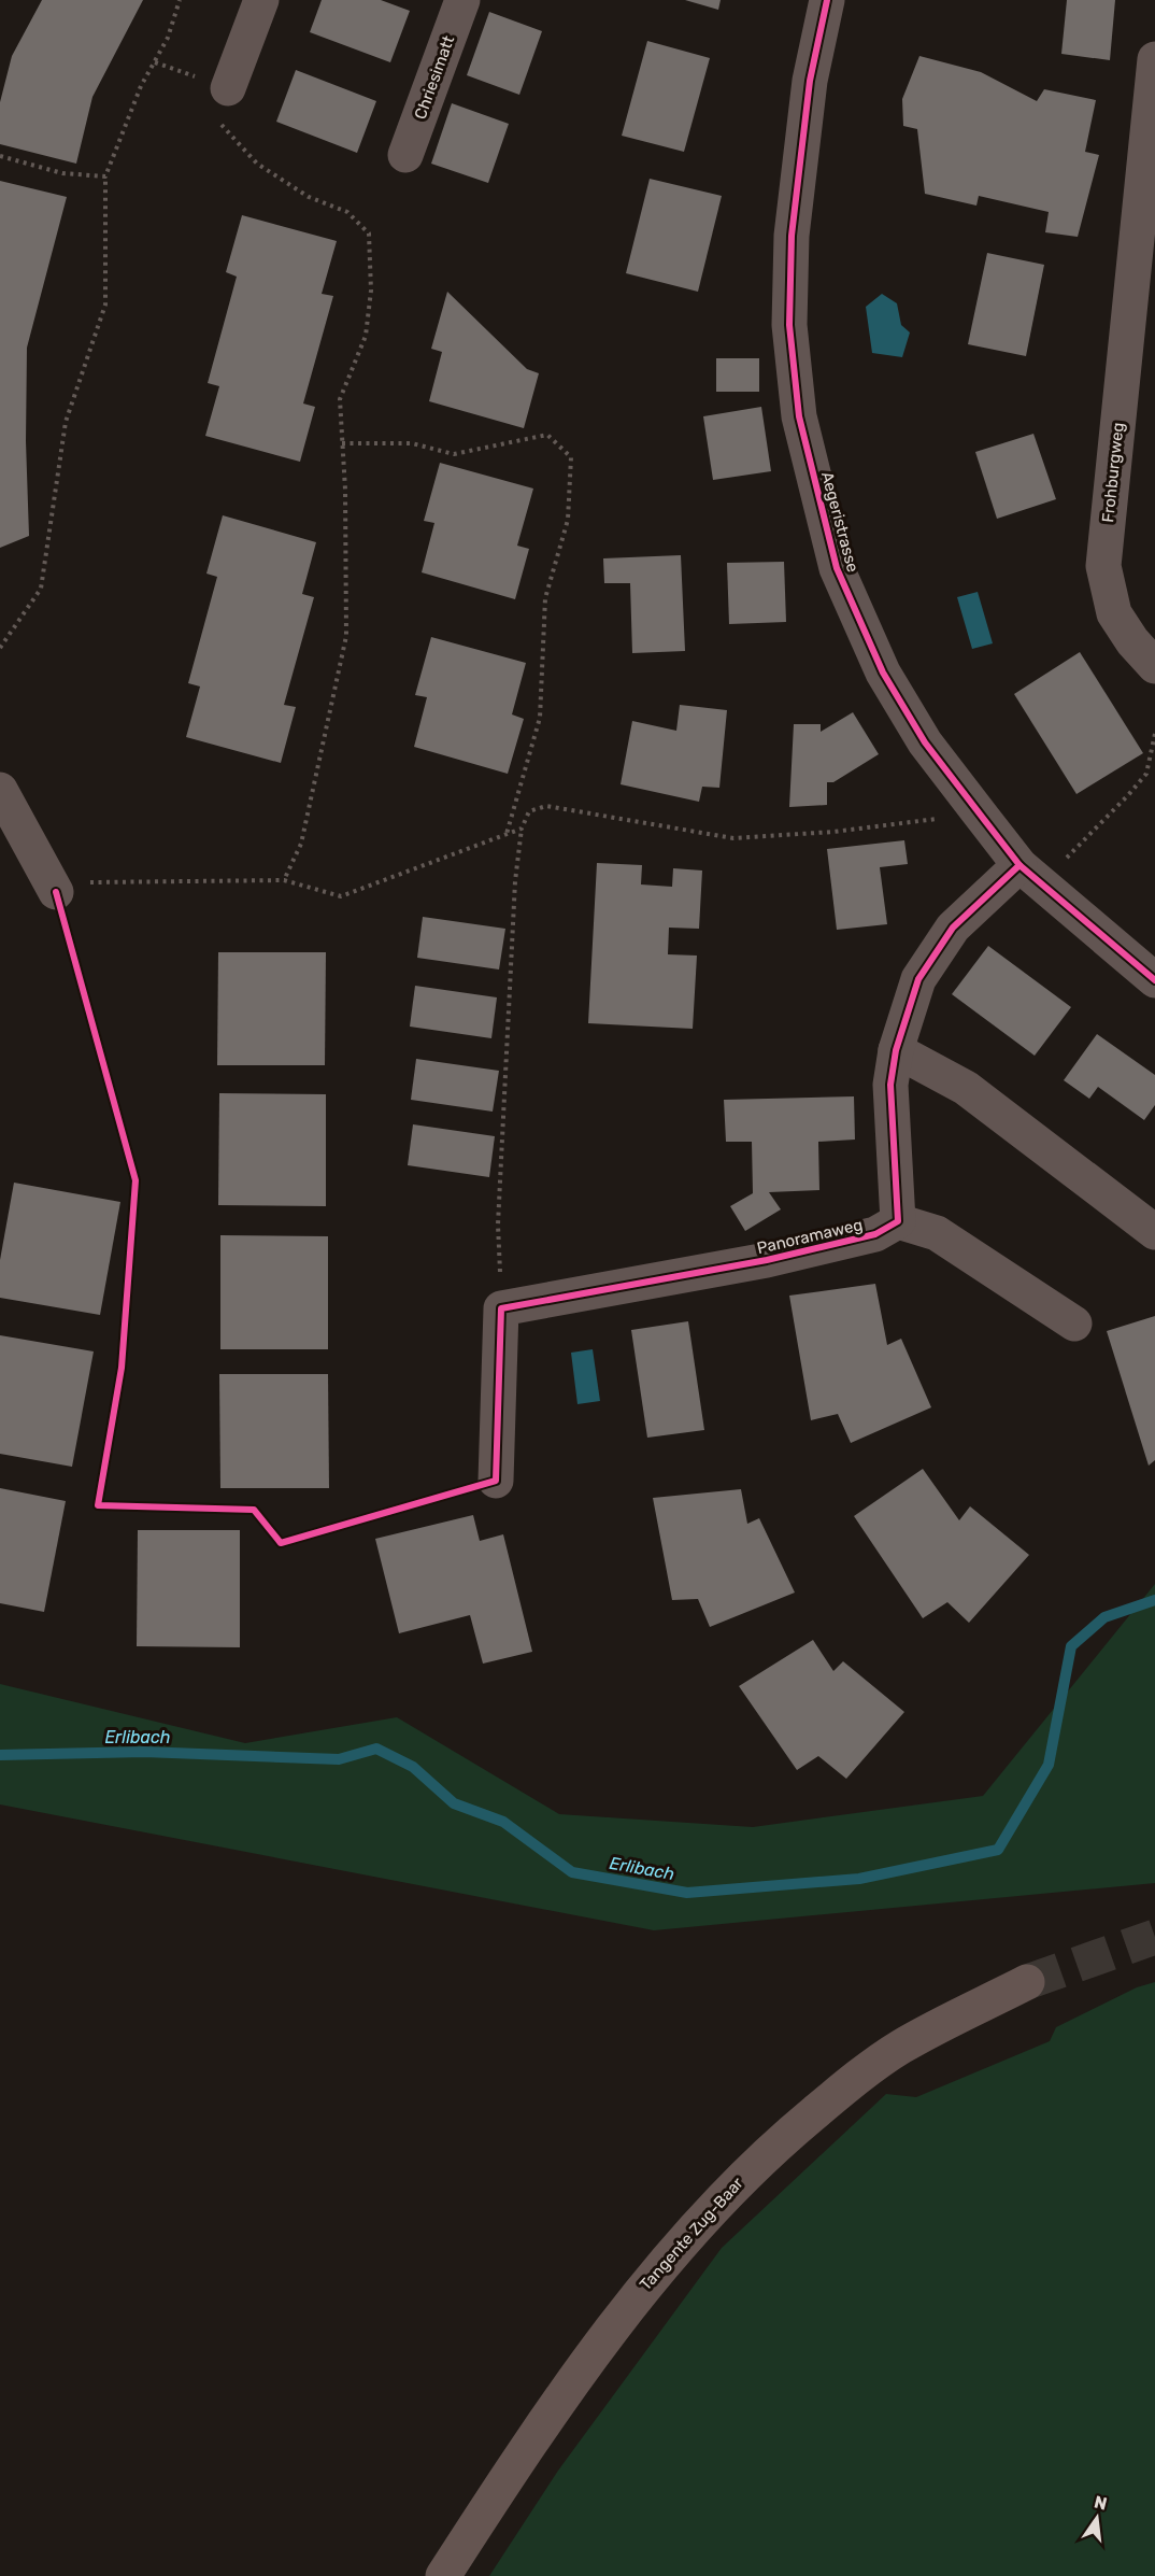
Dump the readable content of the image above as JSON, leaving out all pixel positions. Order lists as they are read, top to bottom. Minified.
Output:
{"streets":{"main road":["Tangente Zug-Baar"],"street":["Chriesimatt","Frohburgweg","Aegeristrasse","Panoramaweg"]},"water":["Erlibach"],"north":"top"}
